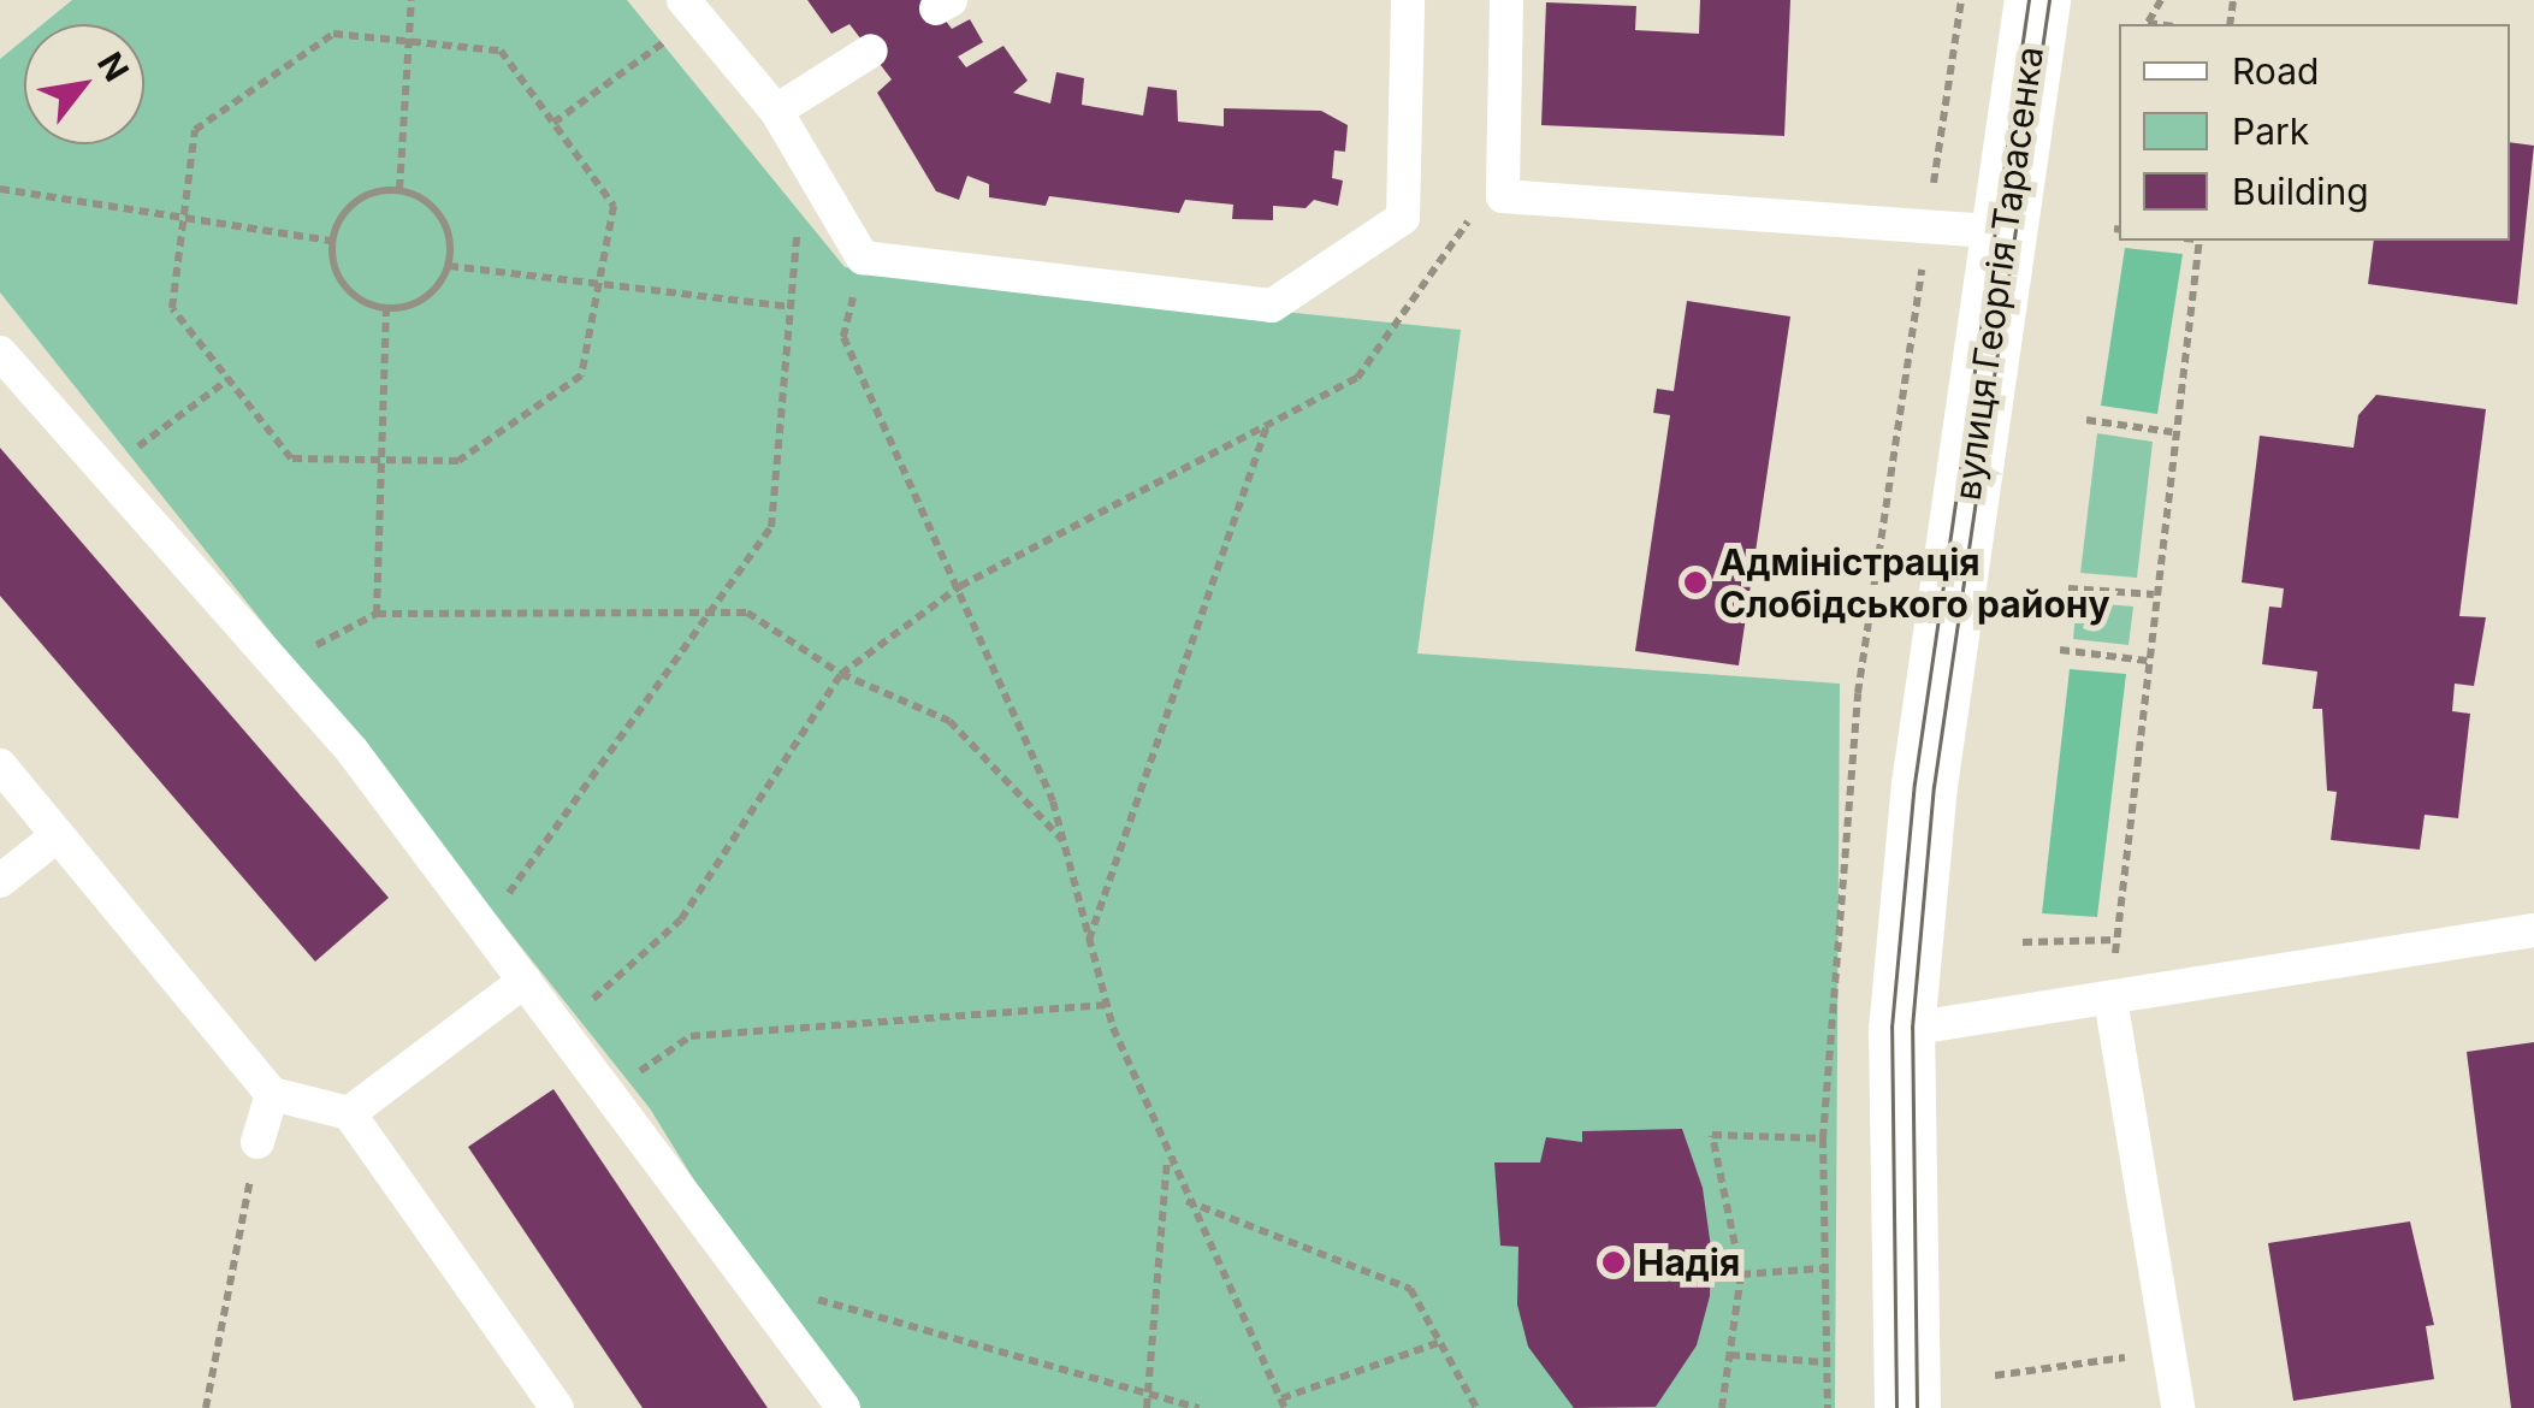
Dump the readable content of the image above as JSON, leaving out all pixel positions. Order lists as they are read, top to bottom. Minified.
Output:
{"streets":{"main road":["вулиця Георгія Тарасенка"]},"places":["Адміністрація Слобідського району","Надія"],"legend":["Road","Park","Building"],"north":"top right"}
